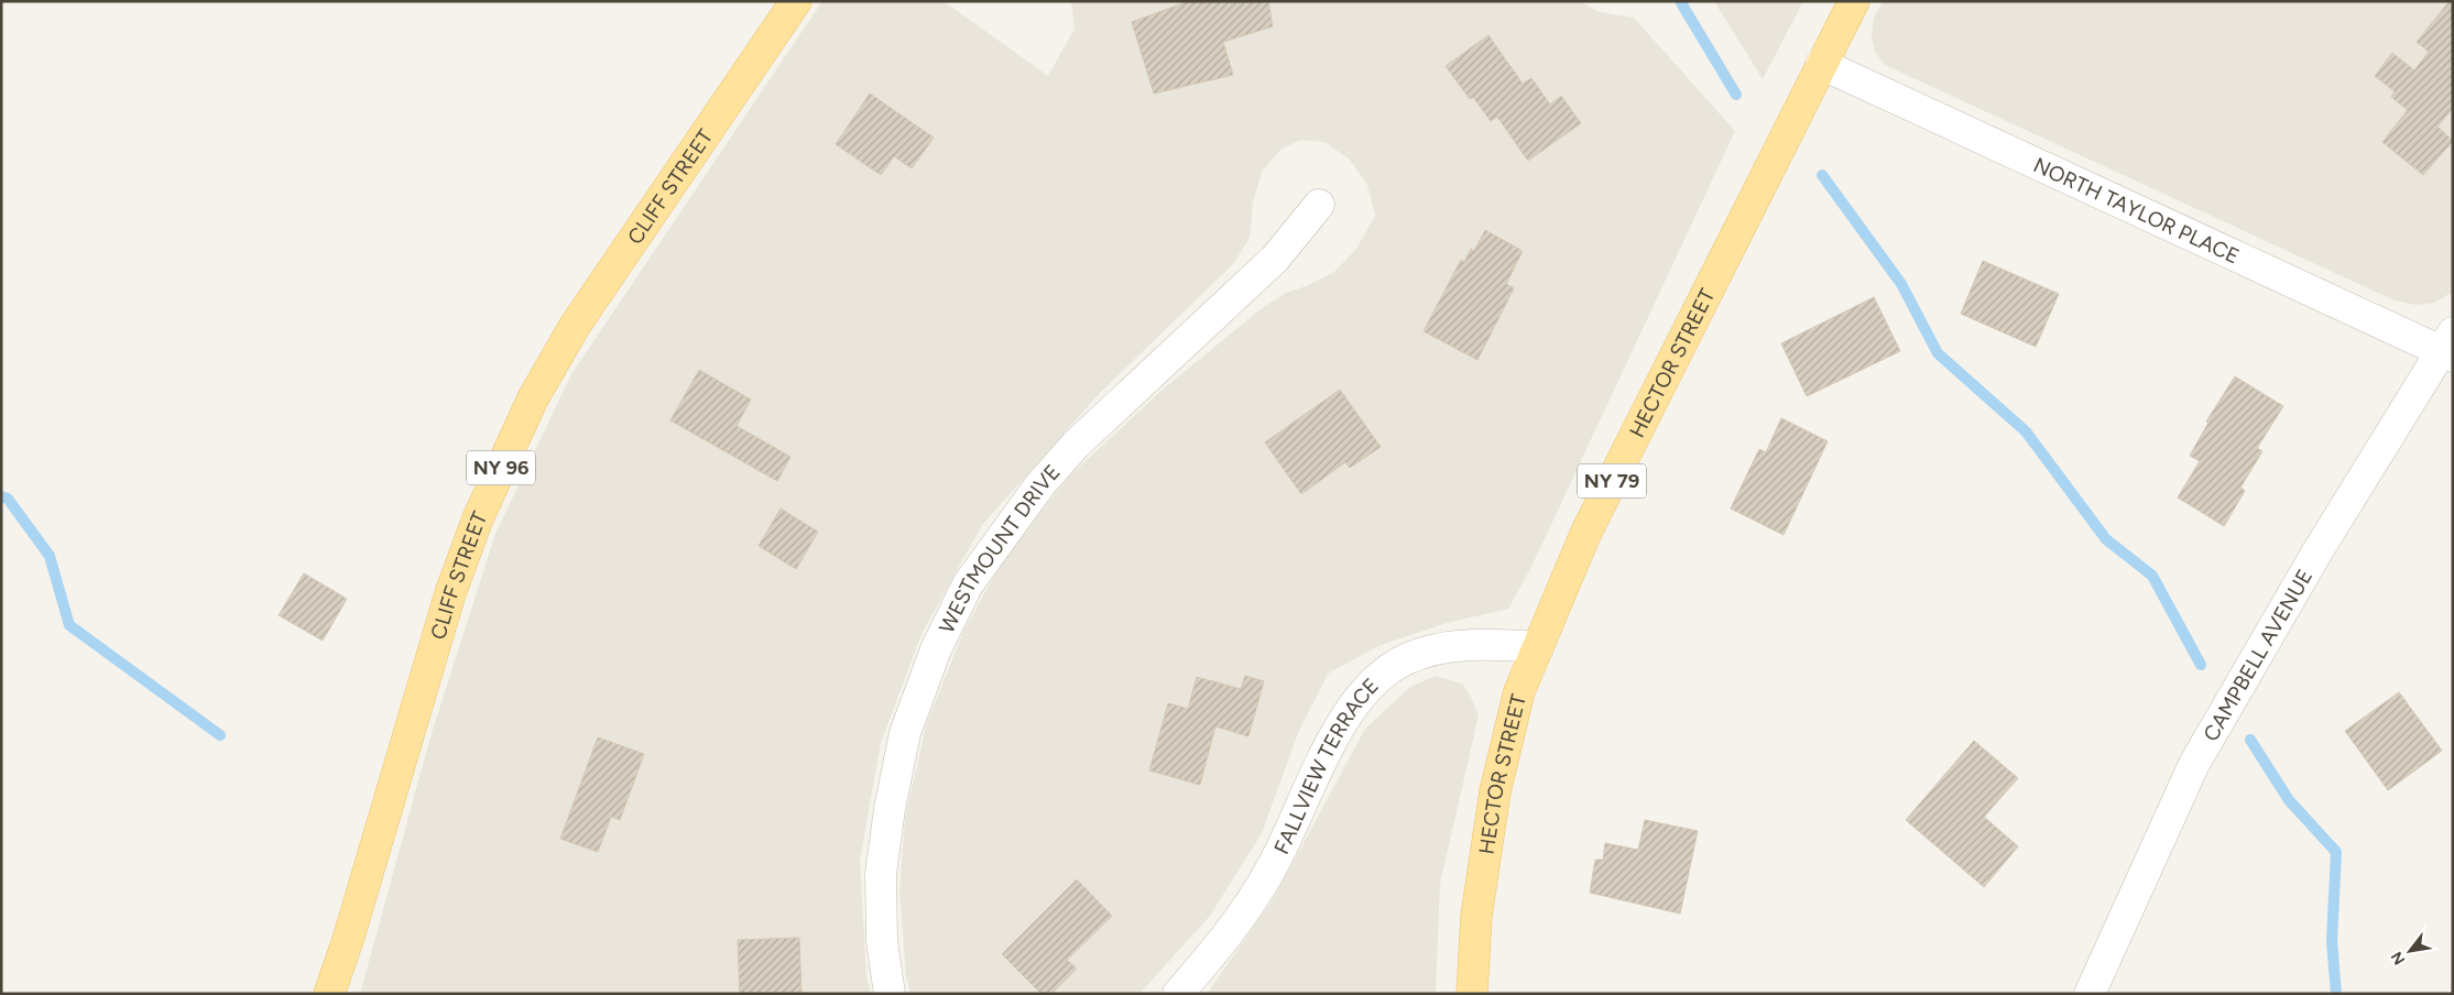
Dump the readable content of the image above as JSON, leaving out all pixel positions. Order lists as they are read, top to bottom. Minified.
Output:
{"streets":{"main road":["CLIFF STREET","HECTOR STREET","NY 96","NY 79"],"street":["NORTH TAYLOR PLACE","WESTMOUNT DRIVE","CAMPBELL AVENUE","FALLVIEW TERRACE"]},"crossings":[["NORTH TAYLOR PLACE","HECTOR STREET"],["NORTH TAYLOR PLACE","CAMPBELL AVENUE"],["HECTOR STREET","FALLVIEW TERRACE"]],"north":"bottom left"}
